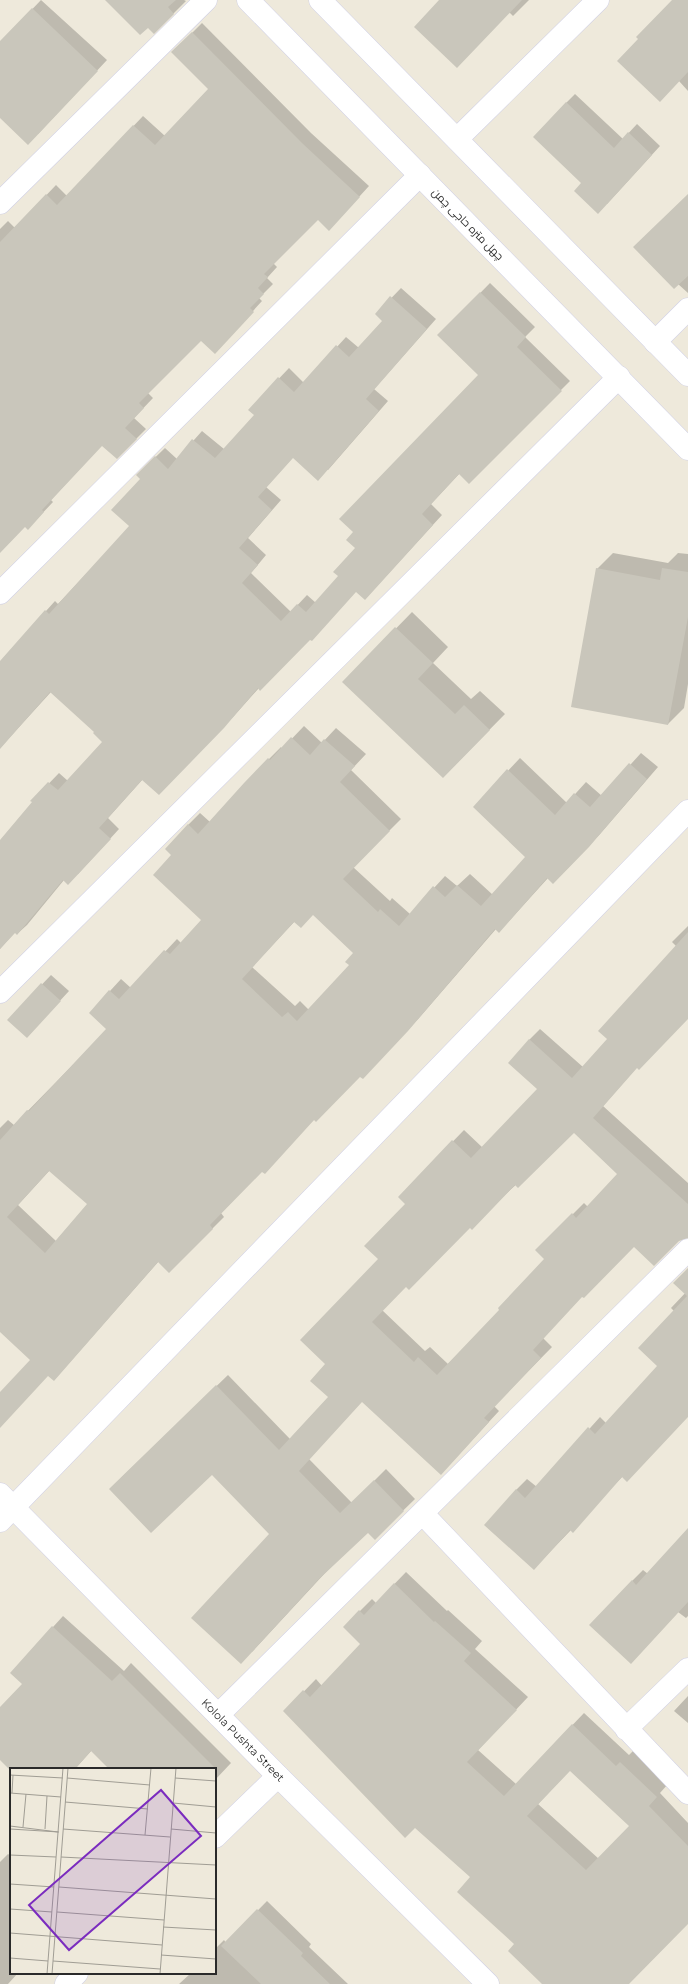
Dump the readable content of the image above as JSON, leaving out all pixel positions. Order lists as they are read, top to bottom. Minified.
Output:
{"streets":{"street":["چهل متره حاجی چمن","Kolola Pushta Street"]}}
